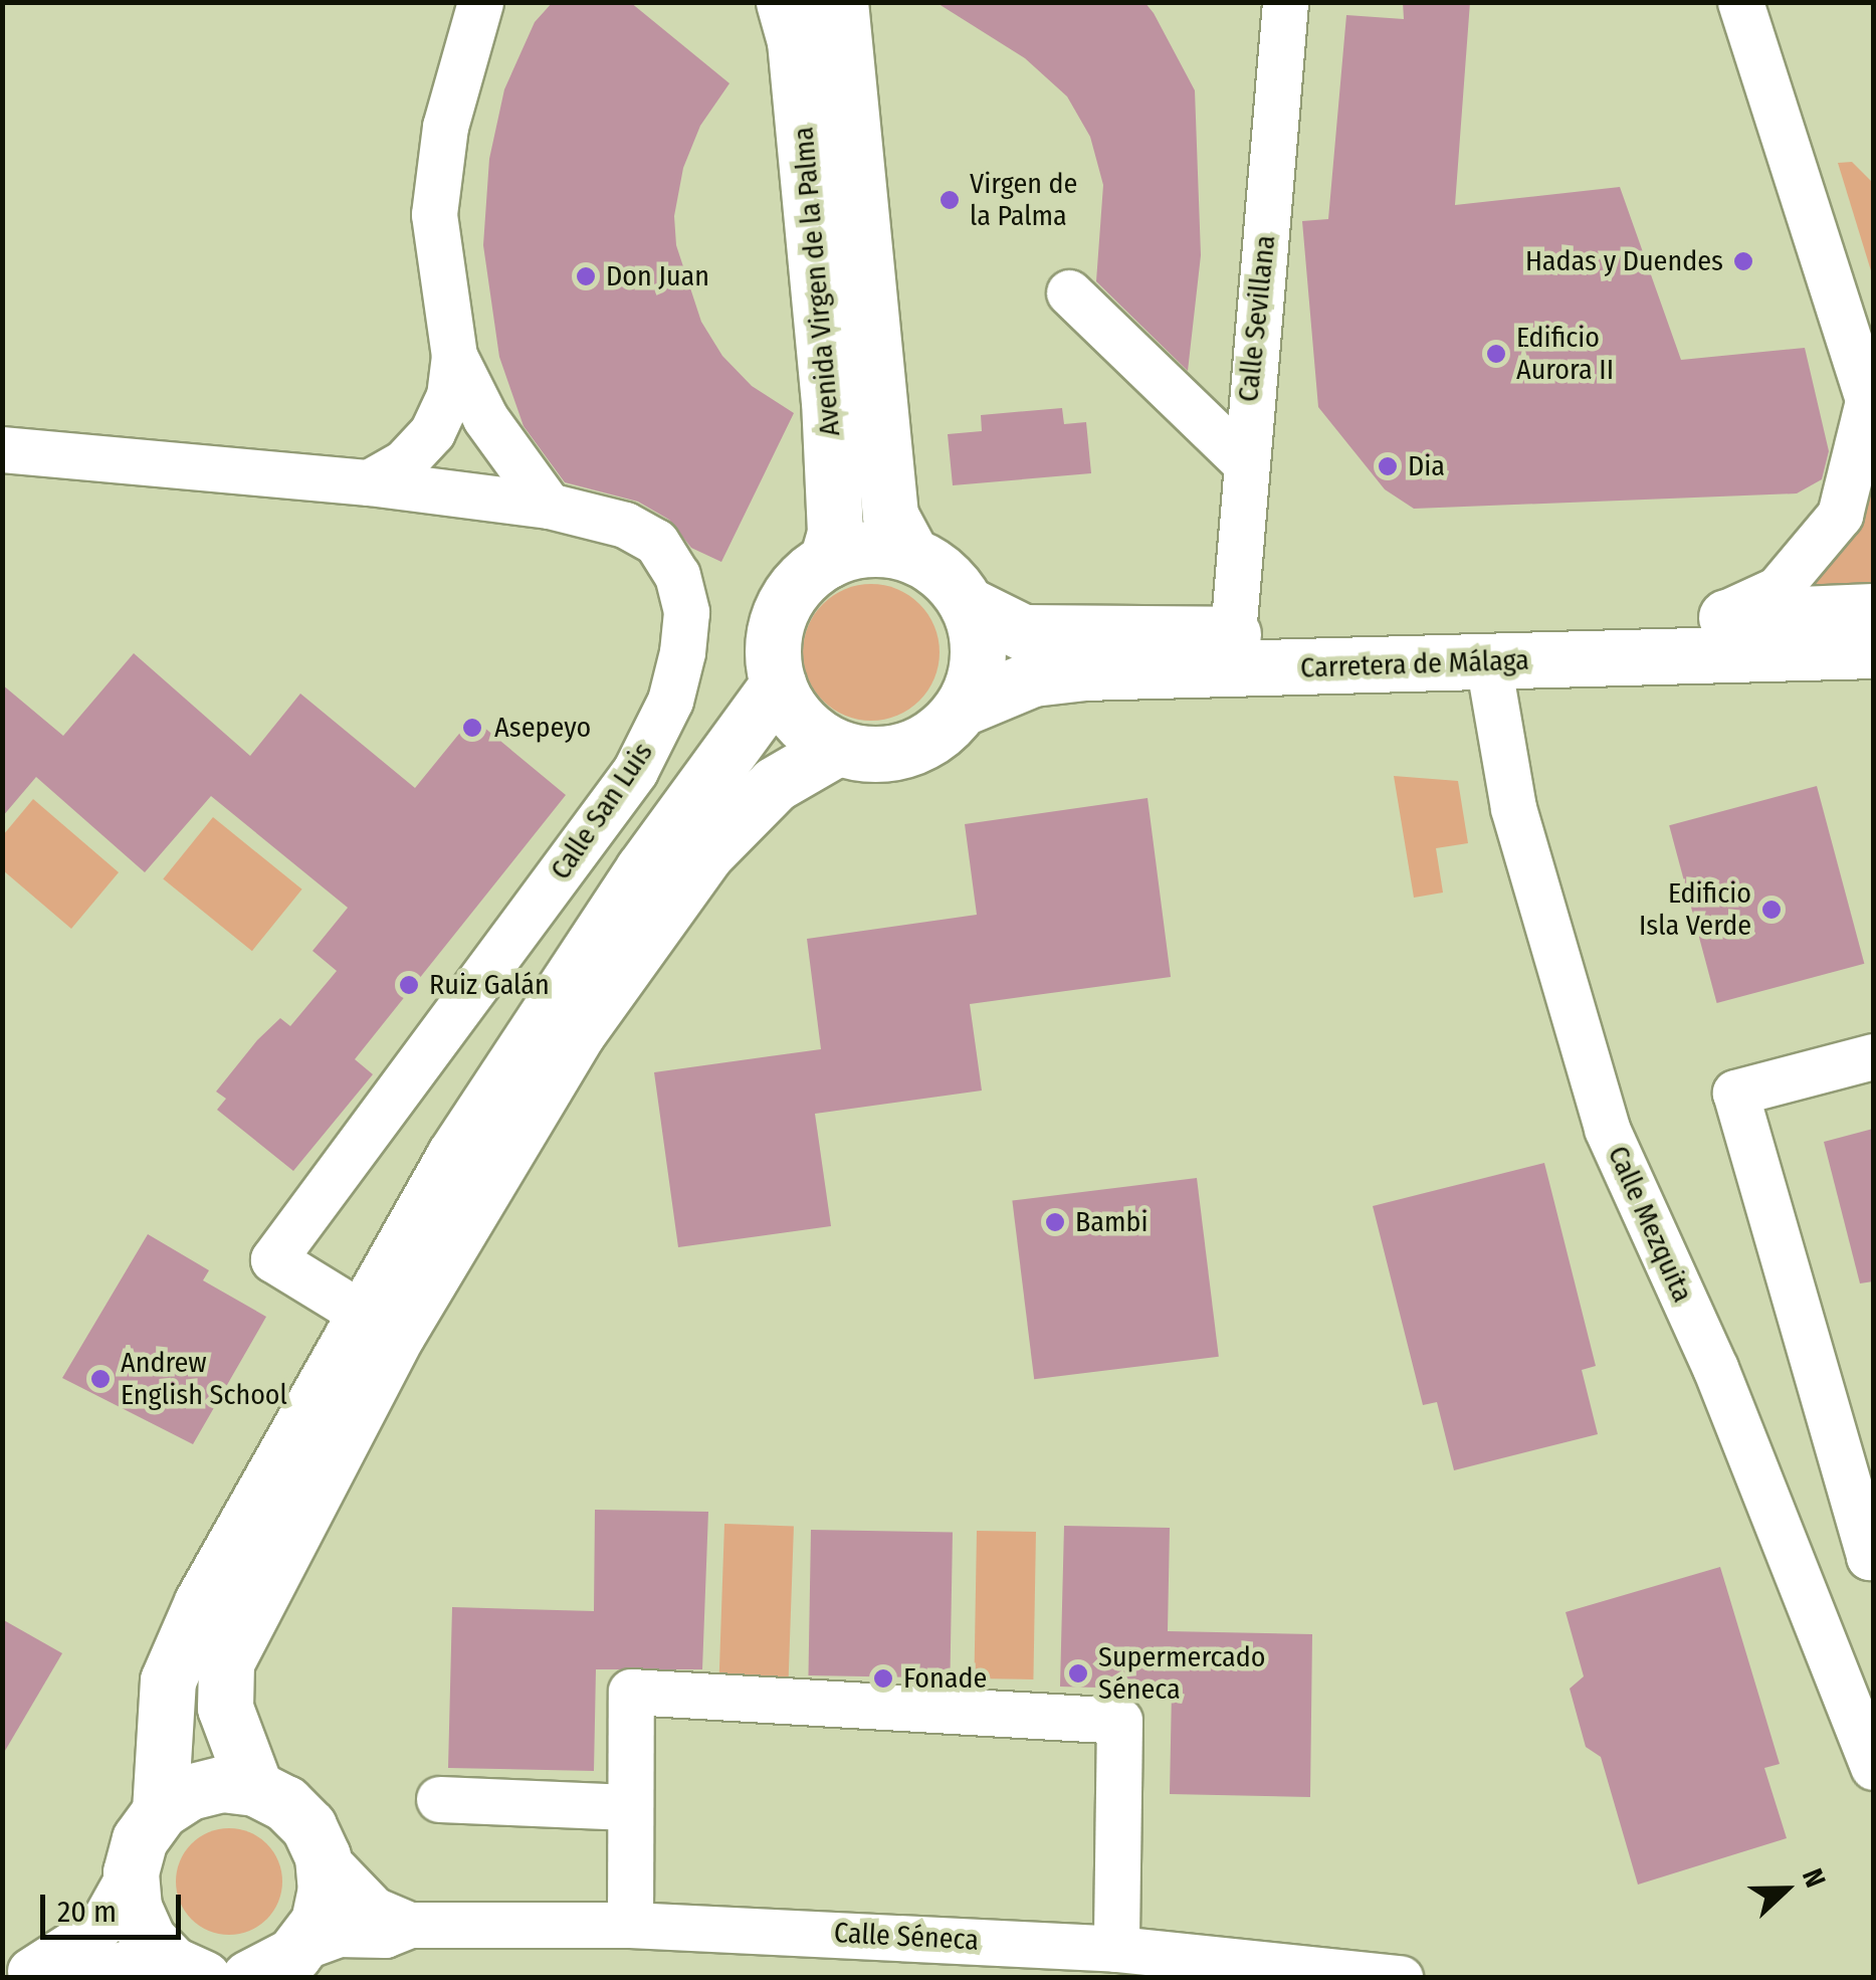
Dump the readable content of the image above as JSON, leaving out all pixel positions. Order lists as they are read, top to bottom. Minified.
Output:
{"streets":{"main road":["Avenida Virgen de la Palma","Carretera de Málaga"],"street":["Calle Sevillana","Calle San Luis","Calle Mezquita","Calle Séneca"]},"crossings":[["Avenida Virgen de la Palma","Carretera de Málaga"],["Calle Sevillana","Carretera de Málaga"],["Carretera de Málaga","Calle Mezquita"]],"places":["Virgen de la Palma","Hadas y Duendes","Don Juan","Edificio Aurora II","Dia","Asepeyo","Edificio Isla Verde","Ruiz Galán","Bambi","Andrew English School","Supermercado Séneca","Fonade"],"scale_bar":"20 m","north":"right"}
